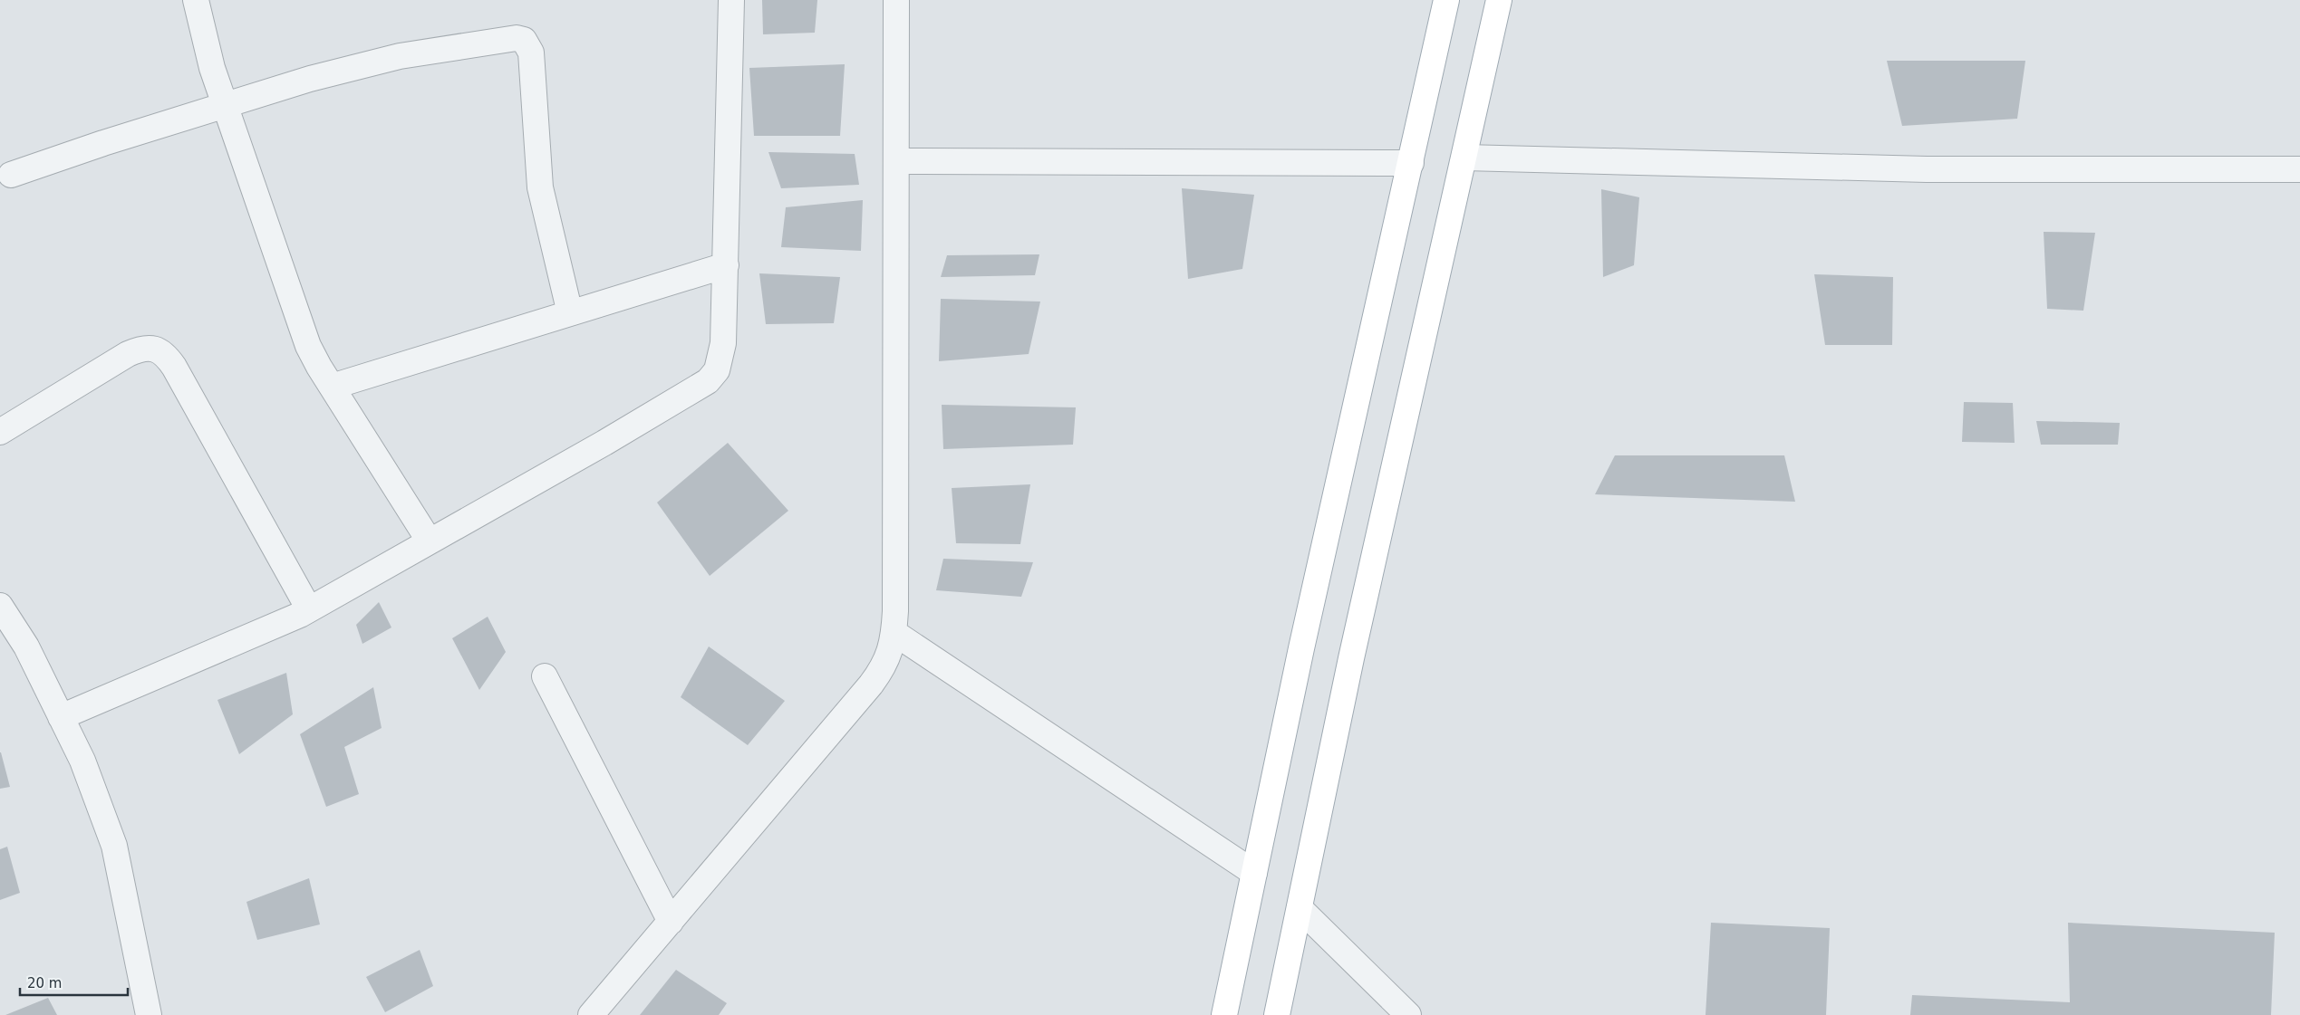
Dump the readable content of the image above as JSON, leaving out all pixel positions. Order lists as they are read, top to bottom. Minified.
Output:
{"scale_bar":"20 m"}
